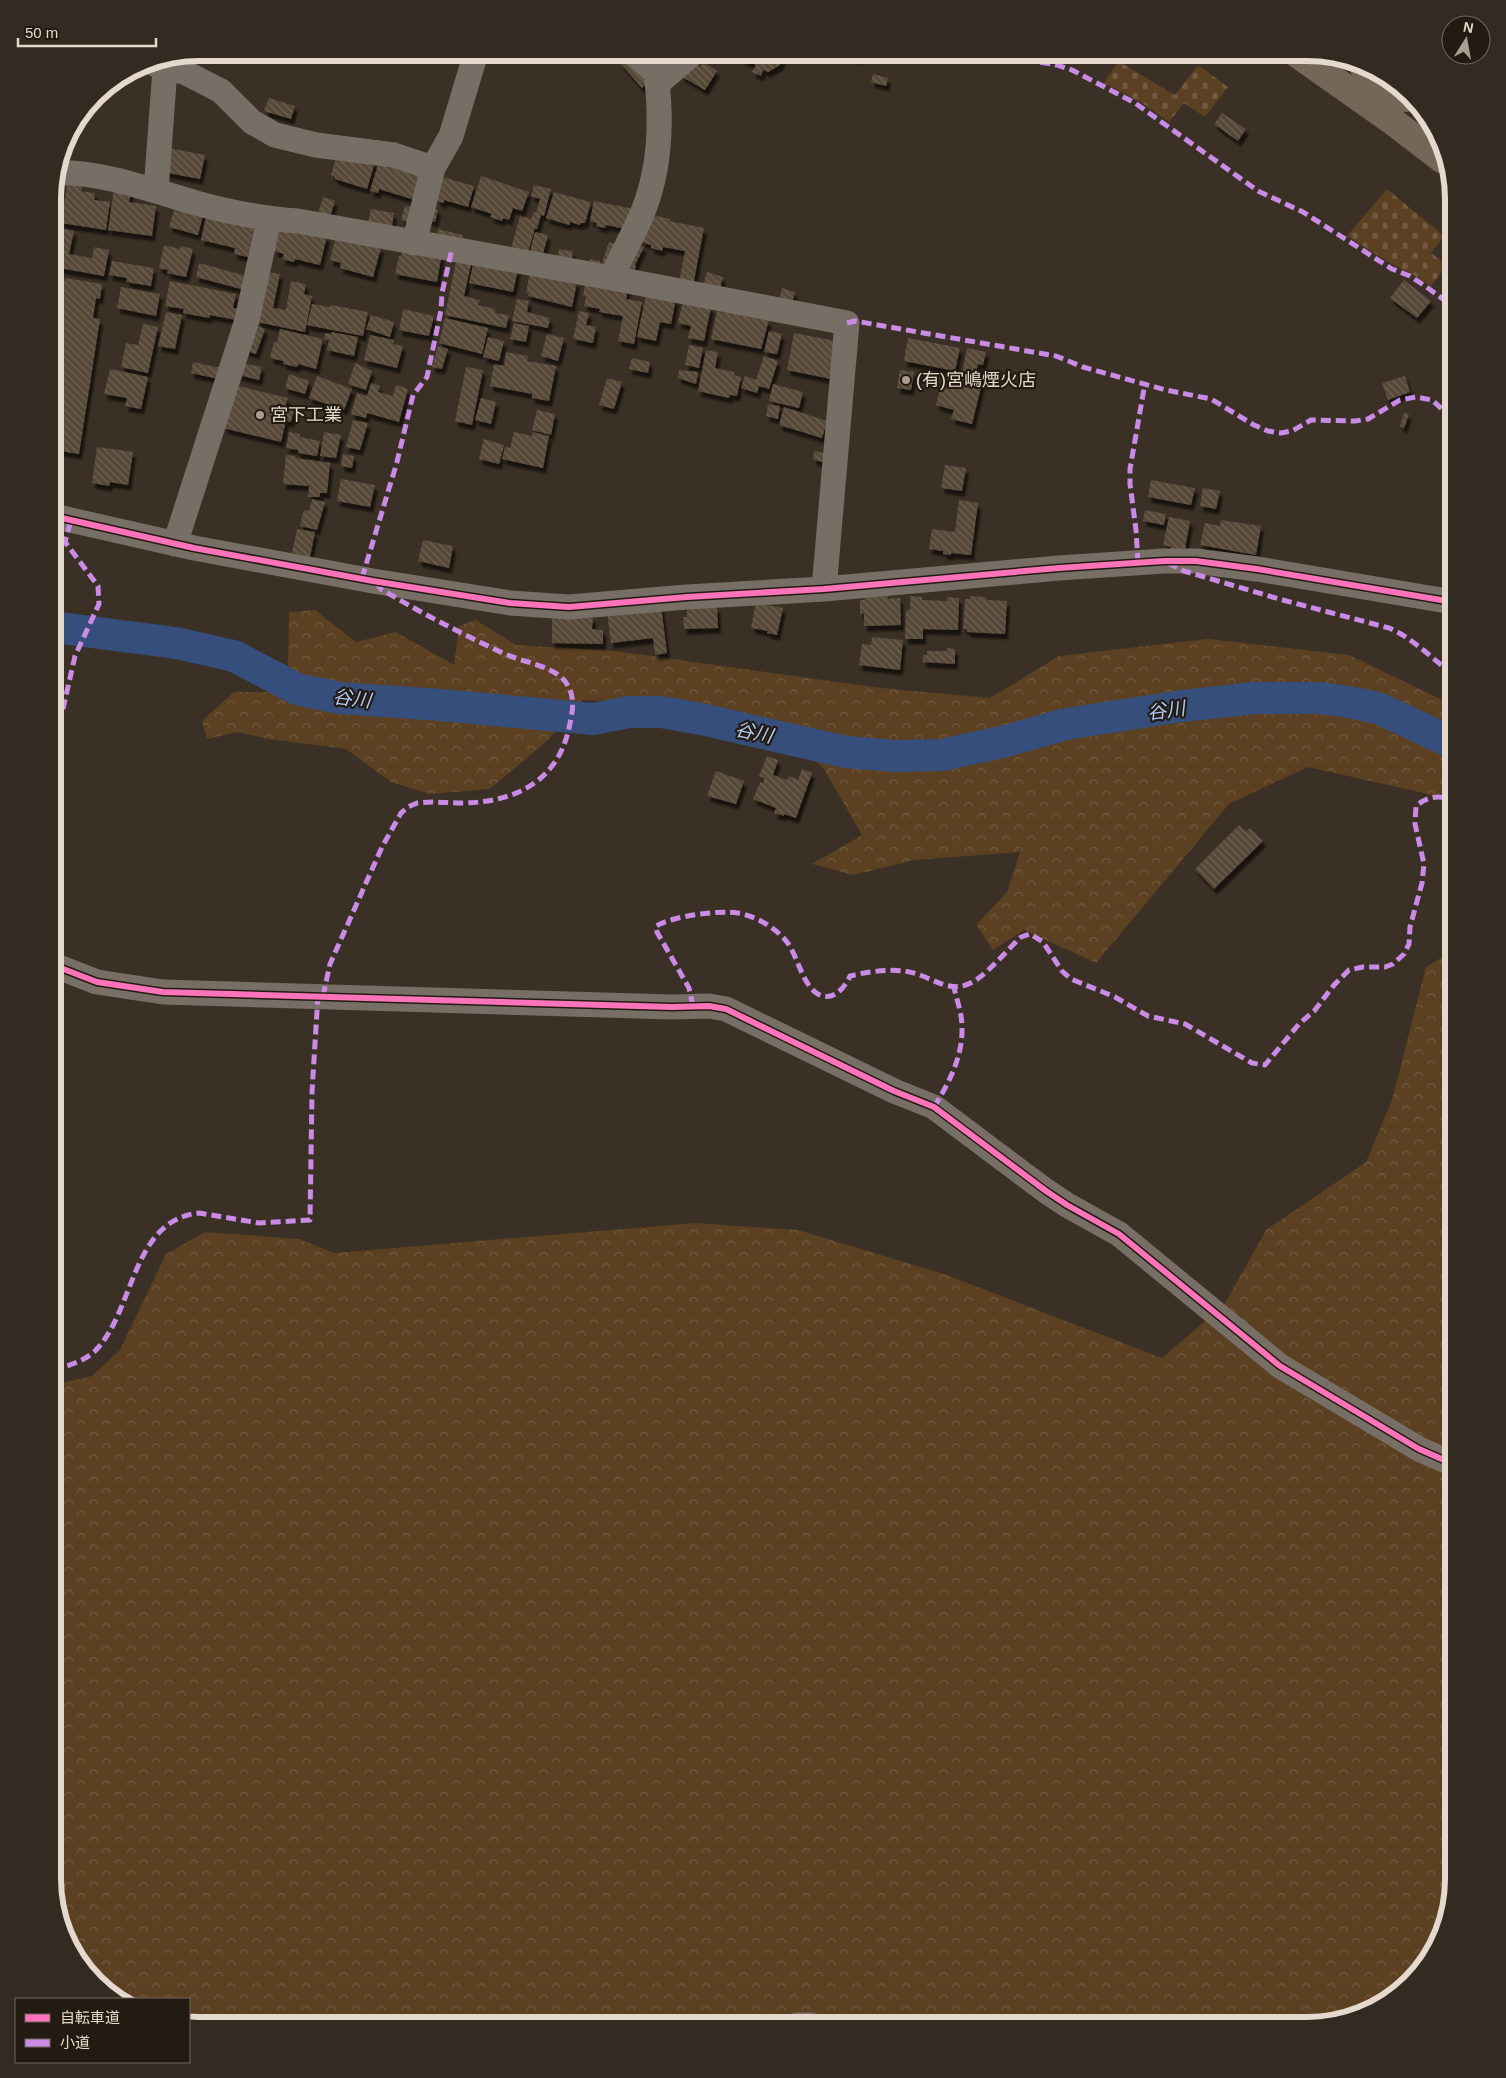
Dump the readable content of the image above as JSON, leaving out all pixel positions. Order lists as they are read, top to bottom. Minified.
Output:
{"water":["谷川"],"places":["(有)宮嶋煙火店","宮下工業"],"legend":["自転車道","小道"],"scale_bar":"50 m","north":"top"}
